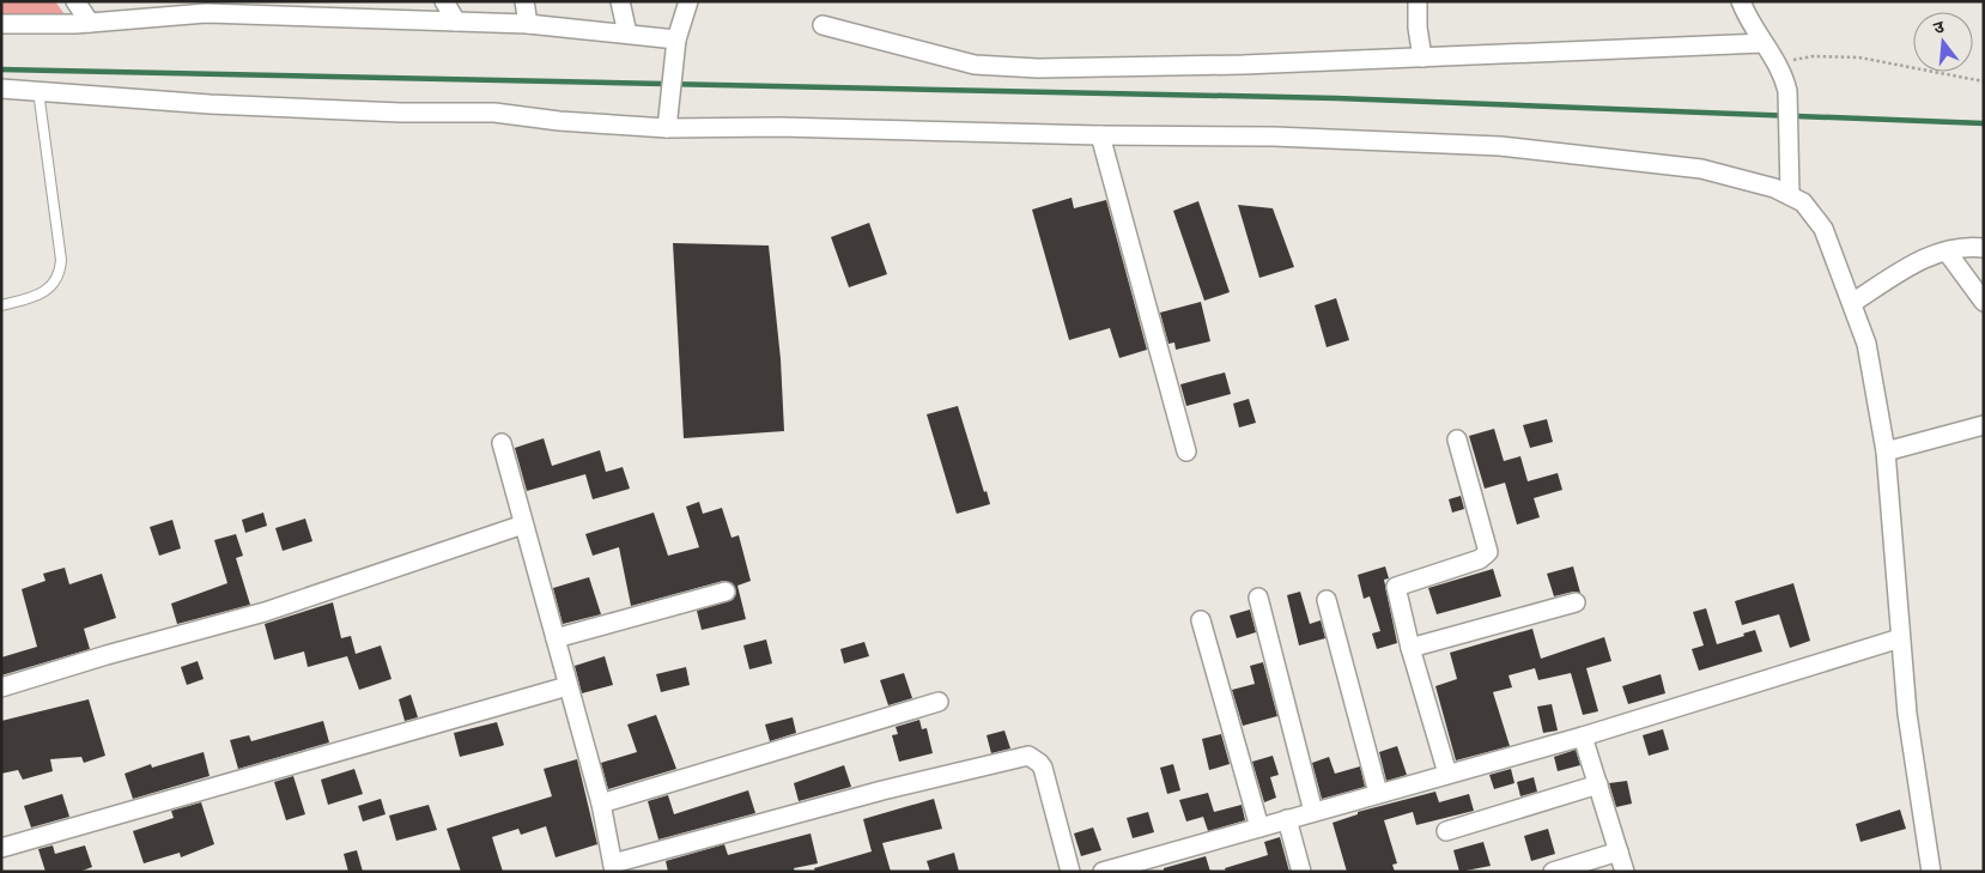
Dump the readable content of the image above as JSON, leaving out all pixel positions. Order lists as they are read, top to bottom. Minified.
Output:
{"north":"top"}
